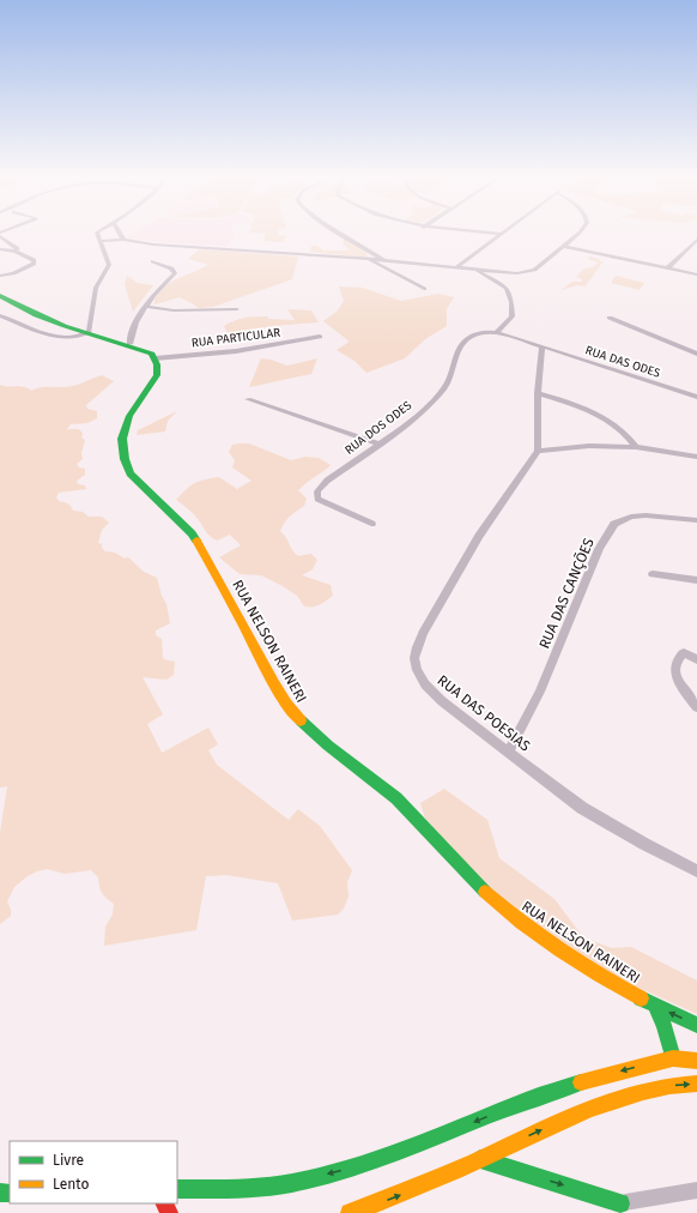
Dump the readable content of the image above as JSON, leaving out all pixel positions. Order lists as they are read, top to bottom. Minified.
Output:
{"streets":{"main road":["RUA NELSON RAINERI"],"street":["RUA PARTICULAR","RUA DAS ODES","RUA DOS ODES","RUA DAS CANÇÕES","RUA DAS POESIAS"]},"crossings":[["RUA PARTICULAR","RUA NELSON RAINERI"],["RUA DAS ODES","RUA DOS ODES"],["RUA DAS CANÇÕES","RUA DAS POESIAS"]],"legend":["Livre","Lento"]}
